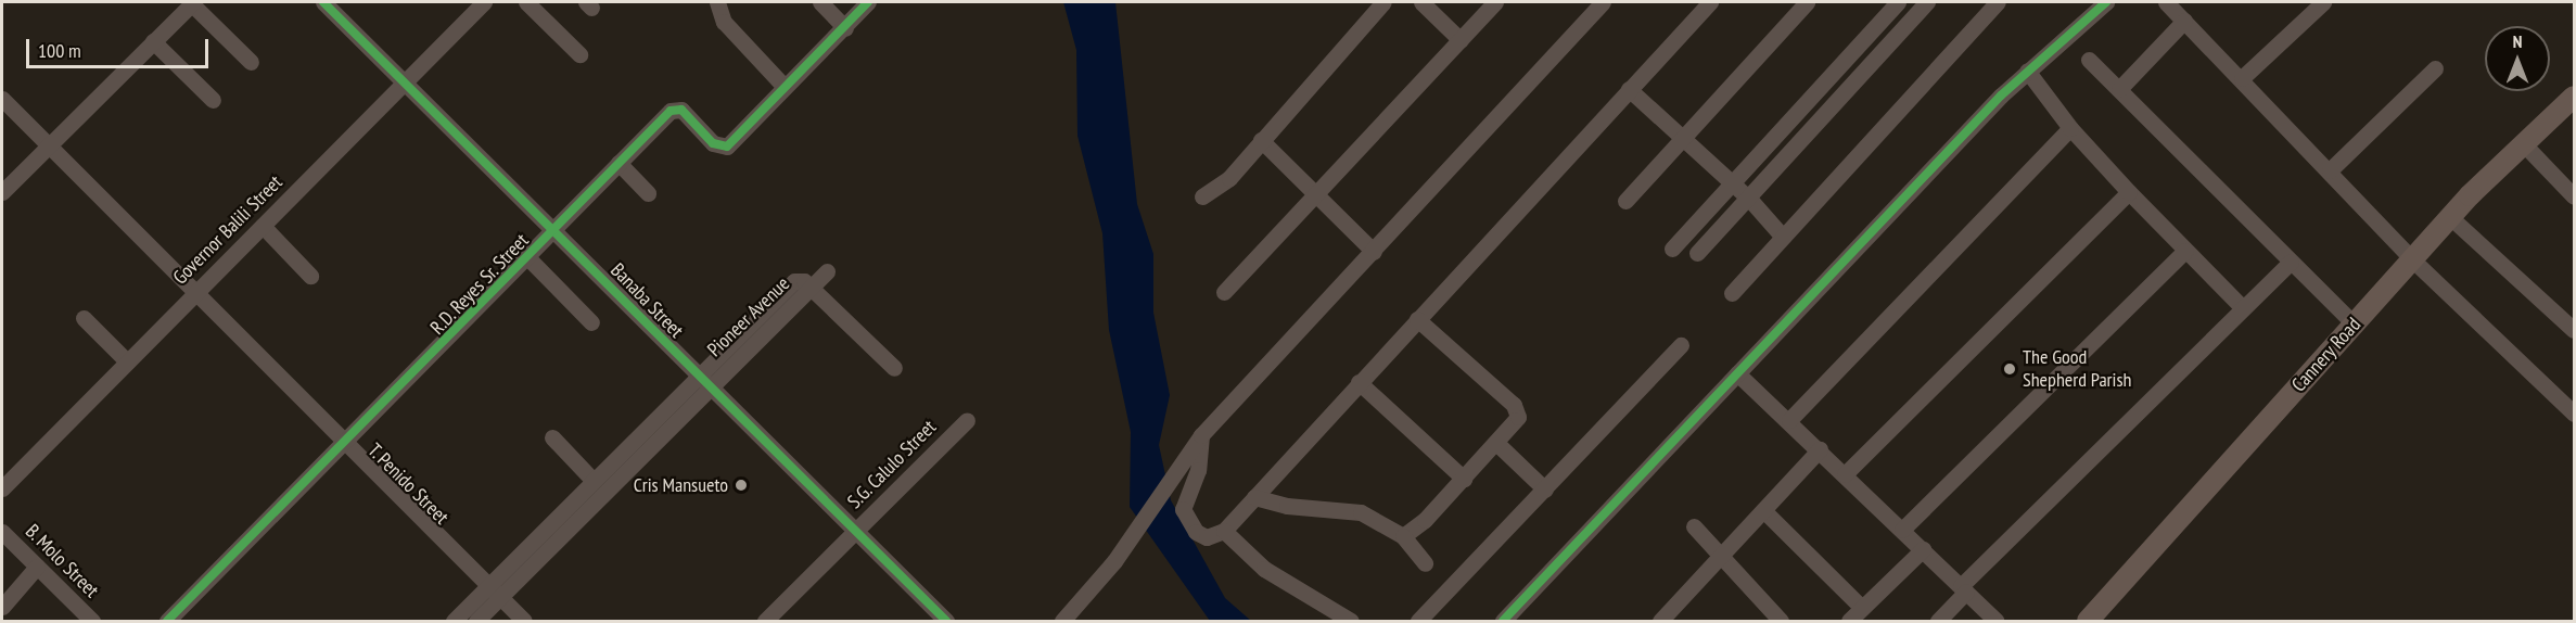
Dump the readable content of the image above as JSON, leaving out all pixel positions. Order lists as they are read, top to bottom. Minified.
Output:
{"streets":{"main road":["Cannery Road"],"street":["Governor Balili Street","R.D. Reyes Sr. Street","Banaba Street","Pioneer Avenue","S.G. Calulo Street","T. Penido Street","B. Molo Street"]},"crossings":[["Governor Balili Street","Banaba Street"],["Governor Balili Street","T. Penido Street"],["R.D. Reyes Sr. Street","Banaba Street"],["R.D. Reyes Sr. Street","T. Penido Street"],["Banaba Street","Pioneer Avenue"],["Banaba Street","S.G. Calulo Street"],["Pioneer Avenue","T. Penido Street"]],"places":["The Good Shepherd Parish","Cris Mansueto"],"scale_bar":"100 m","north":"top"}
